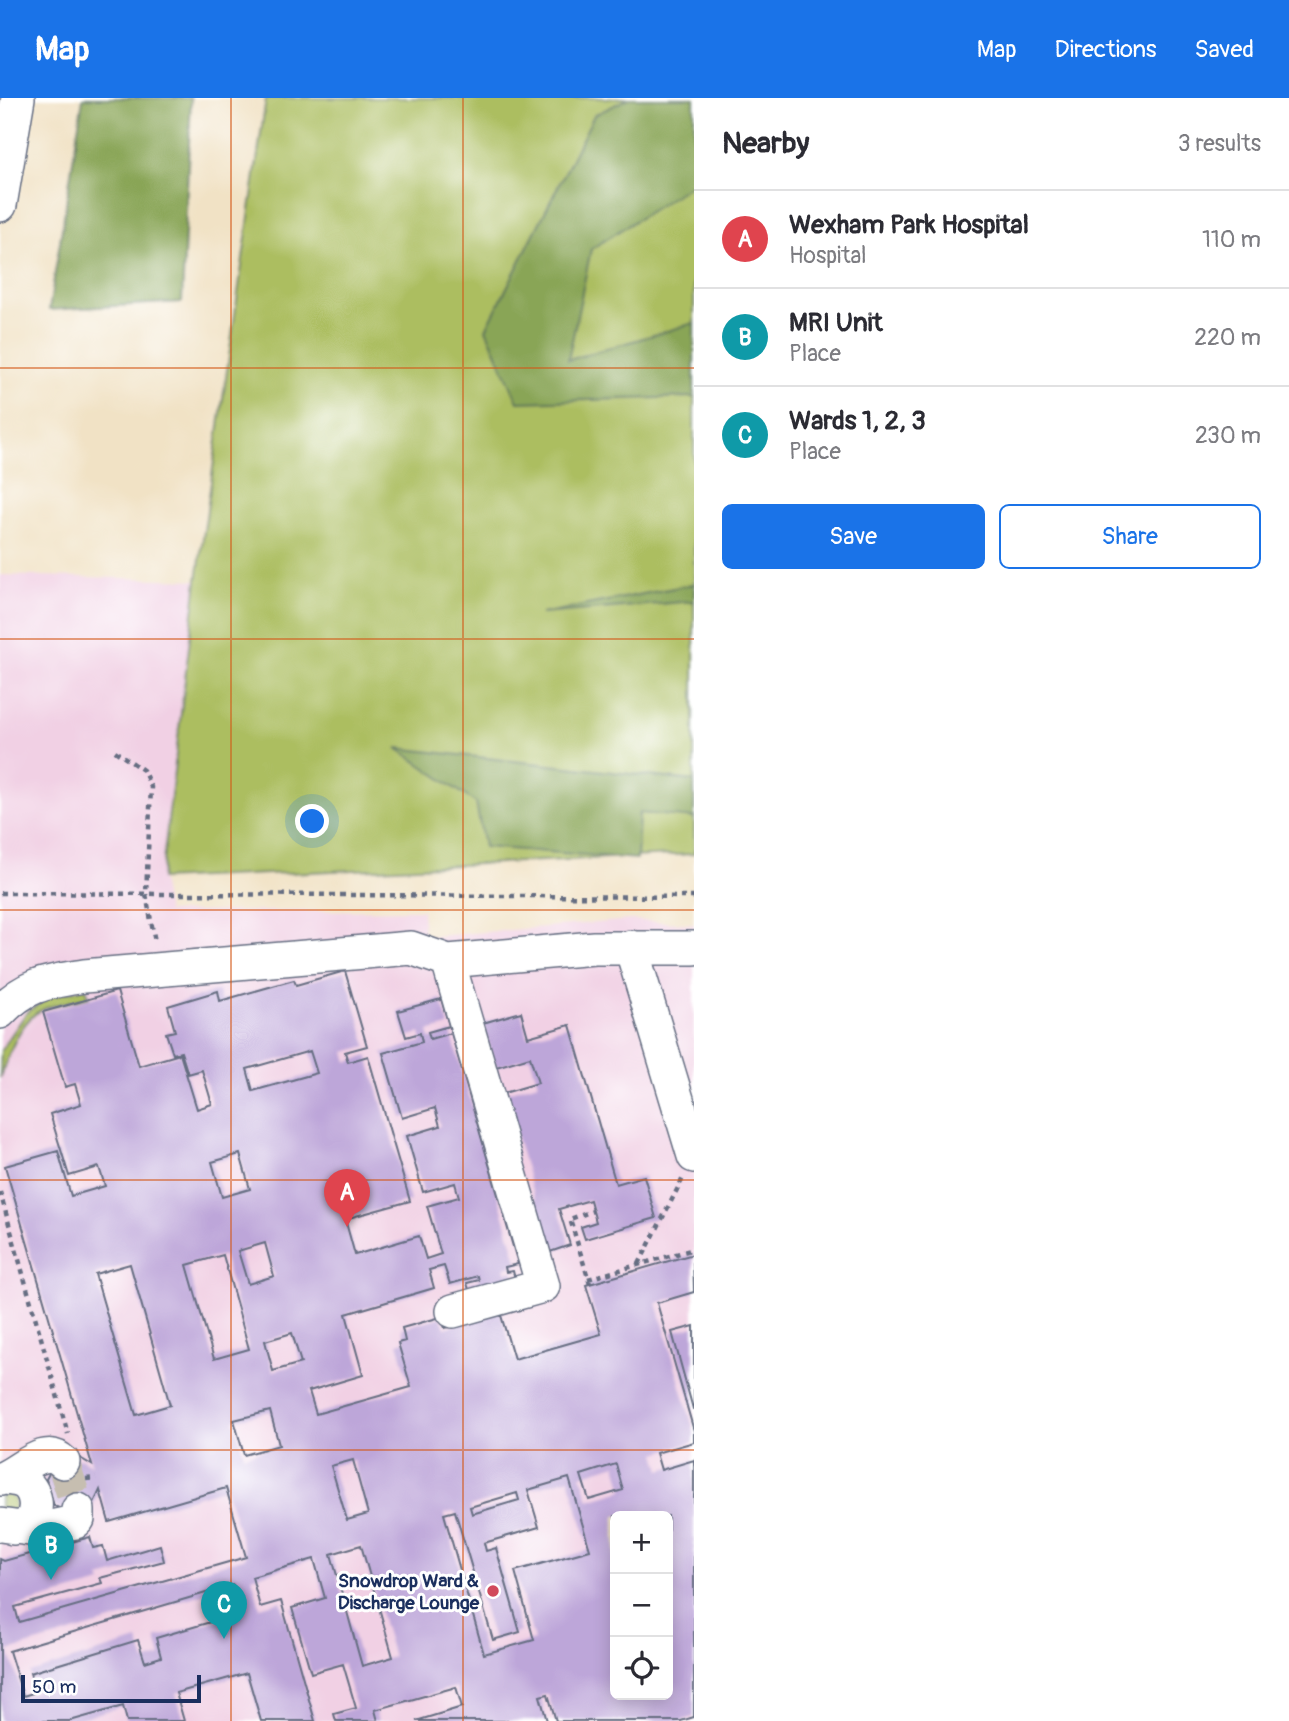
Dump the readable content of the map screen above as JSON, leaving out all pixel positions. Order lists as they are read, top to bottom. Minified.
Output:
{"places":["Snowdrop Ward & Discharge Lounge"],"scale_bar":"50 m","page":{"header":"Map","nav":["Map","Directions","Saved"],"heading":["Nearby","3 results"],"list":[{"mark":"A","name":"Wexham Park Hospital","note":"Hospital","value":"110 m"},{"mark":"B","name":"MRI Unit","note":"Place","value":"220 m"},{"mark":"C","name":"Wards 1, 2, 3","note":"Place","value":"230 m"}],"buttons":["Save","Share"],"pins":["A","B","C"],"map_buttons":["+","−"],"scale":"50 m"}}
